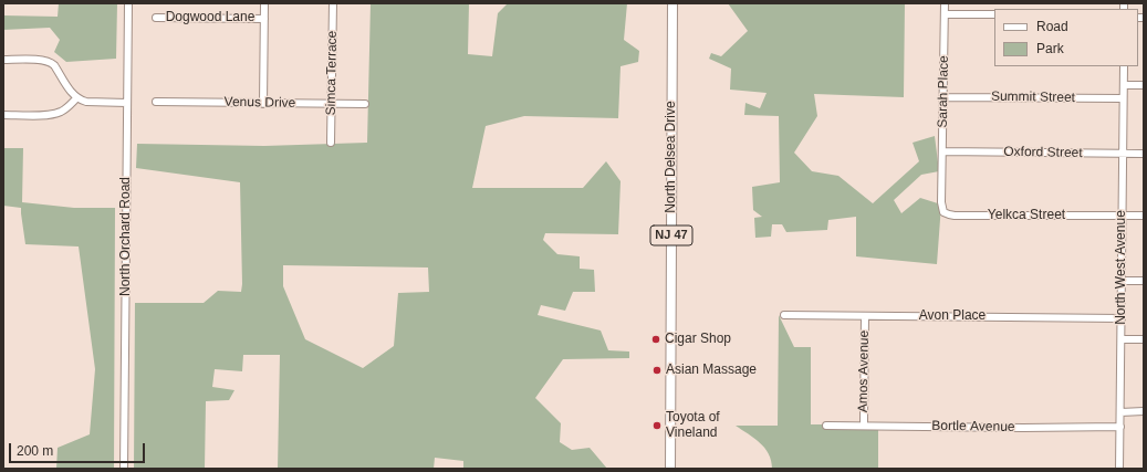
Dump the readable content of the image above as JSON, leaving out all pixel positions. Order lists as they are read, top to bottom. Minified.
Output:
{"streets":{"main road":["North Delsea Drive","NJ 47"],"street":["Dogwood Lane","Simca Terrace","Sarah Place","Summit Street","Venus Drive","Oxford Street","Yelkca Street","North Orchard Road","North West Avenue","Avon Place","Amos Avenue","Bortle Avenue"]},"crossings":[["Simca Terrace","Venus Drive"],["Sarah Place","Summit Street"],["Sarah Place","Oxford Street"],["Sarah Place","Yelkca Street"],["Summit Street","North West Avenue"],["Oxford Street","North West Avenue"],["Yelkca Street","North West Avenue"],["North West Avenue","Avon Place"],["North West Avenue","Bortle Avenue"],["Avon Place","Amos Avenue"],["Amos Avenue","Bortle Avenue"]],"places":["Cigar Shop","Asian Massage","Toyota of Vineland"],"legend":["Road","Park"],"scale_bar":"200 m"}
